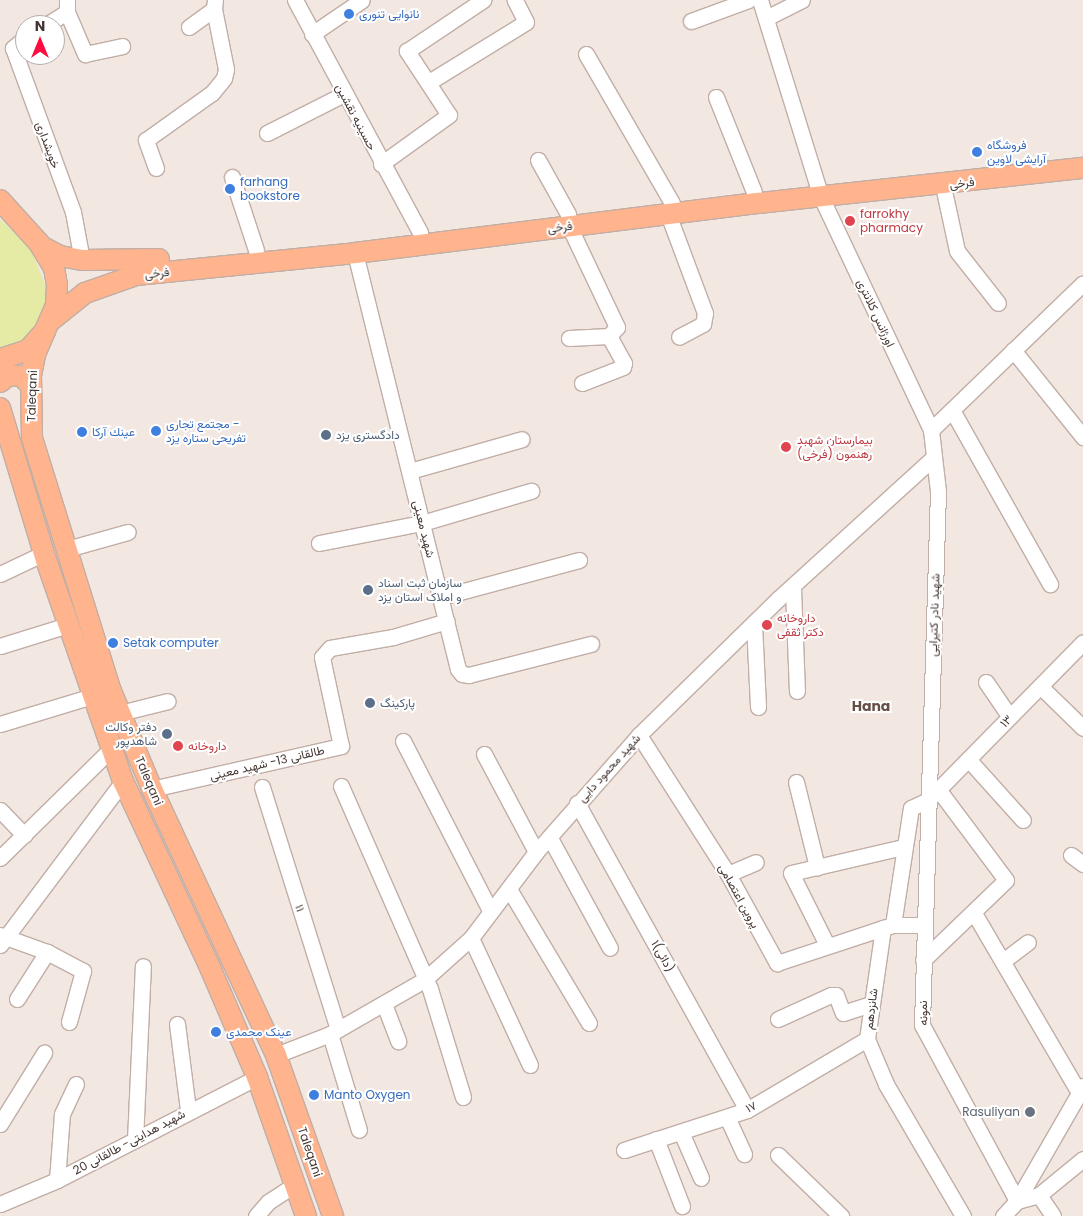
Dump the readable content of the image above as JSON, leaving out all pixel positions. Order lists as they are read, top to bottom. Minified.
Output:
{"streets":{"main road":["فرخی","Taleqani"],"street":["حسینیه نقشین","خویشداری","اورژانس کلانتری","شهید معینی","شهید نادر کتیرایی","۱۳","طالقانی 13- شهید معینی","شهید محمود دایی","پروین اعتصامی","۱۱","۱(دائی)","شانزدهم","نمونه","۱۷","شهید هدایتی- طالقانی 20"]},"crossings":[["حسینیه نقشین","فرخی"],["خویشداری","فرخی"],["فرخی","اورژانس کلانتری"],["فرخی","Taleqani"],["فرخی","شهید معینی"],["اورژانس کلانتری","شهید نادر کتیرایی"],["Taleqani","طالقانی 13- شهید معینی"],["Taleqani","شهید محمود دایی"],["Taleqani","شهید هدایتی- طالقانی 20"],["شهید معینی","طالقانی 13- شهید معینی"],["شهید نادر کتیرایی","۱۳"],["شهید نادر کتیرایی","شهید محمود دایی"],["شهید نادر کتیرایی","شانزدهم"],["شهید نادر کتیرایی","نمونه"],["۱۳","شانزدهم"],["۱۳","نمونه"],["شهید محمود دایی","پروین اعتصامی"],["شهید محمود دایی","۱۱"],["شهید محمود دایی","۱(دائی)"],["پروین اعتصامی","شانزدهم"],["پروین اعتصامی","نمونه"],["۱(دائی)","۱۷"],["شانزدهم","نمونه"],["شانزدهم","۱۷"]],"districts":["Hana"],"places":["نانوایی تنوری","فروشگاه آرایشی لاوین","farhang bookstore","farrokhy pharmacy","مجتمع تجاری - تفریحی ستاره یزد","عينك آركا","دادگستری یزد","بیمارستان شهید رهنمون (فرخی)","سازمان ثبت اسناد و املاک استان یزد","داروخانه دکتر ثقفی","Setak computer","پارکینگ","دفتر وکالت شاهدپور","داروخانه","عینک محمدی","Manto Oxygen","Rasuliyan"],"north":"top"}
